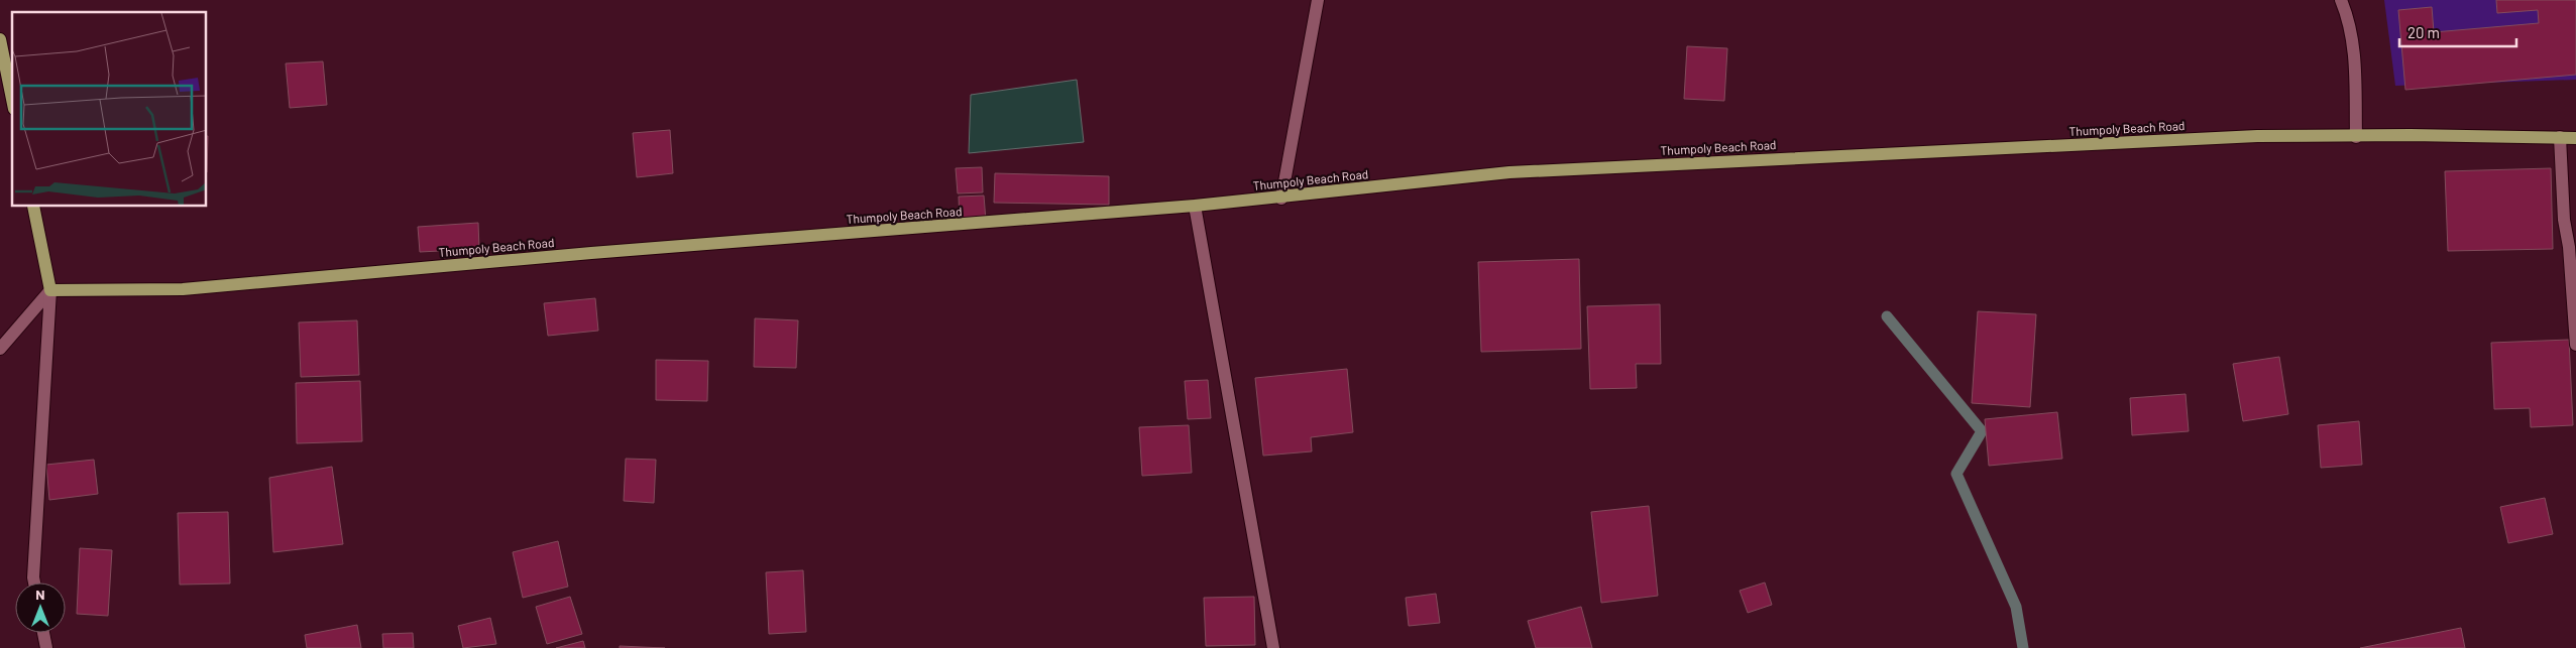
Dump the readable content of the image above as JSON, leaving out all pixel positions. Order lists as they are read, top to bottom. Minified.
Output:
{"streets":{"main road":["Thumpoly Beach Road"]},"scale_bar":"20 m","north":"top"}
